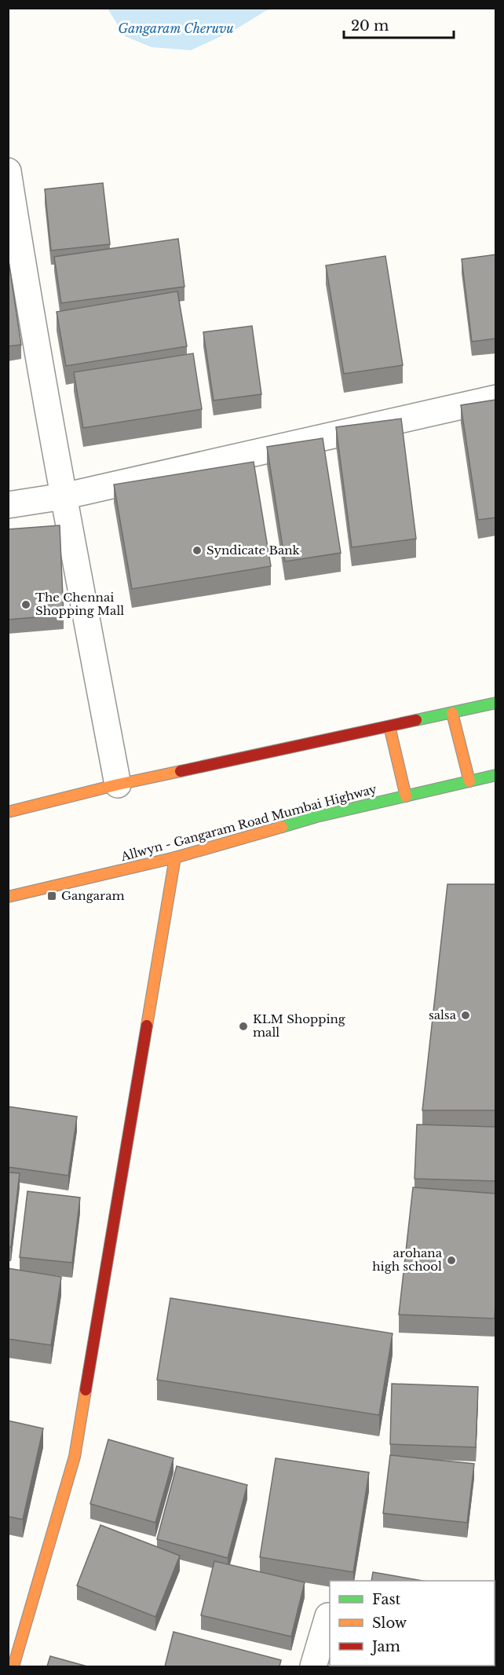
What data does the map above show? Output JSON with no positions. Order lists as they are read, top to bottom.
{
  "streets": {
    "main road": ["Allwyn - Gangaram Road Mumbai Highway"]
  },
  "water": ["Gangaram Cheruvu"],
  "places": {
    "other": [
      "Syndicate Bank",
      "The Chennai Shopping Mall",
      "salsa",
      "KLM Shopping mall",
      "arohana high school"
    ],
    "transit": ["Gangaram"]
  },
  "legend": ["Fast", "Slow", "Jam"],
  "scale_bar": "20 m"
}
